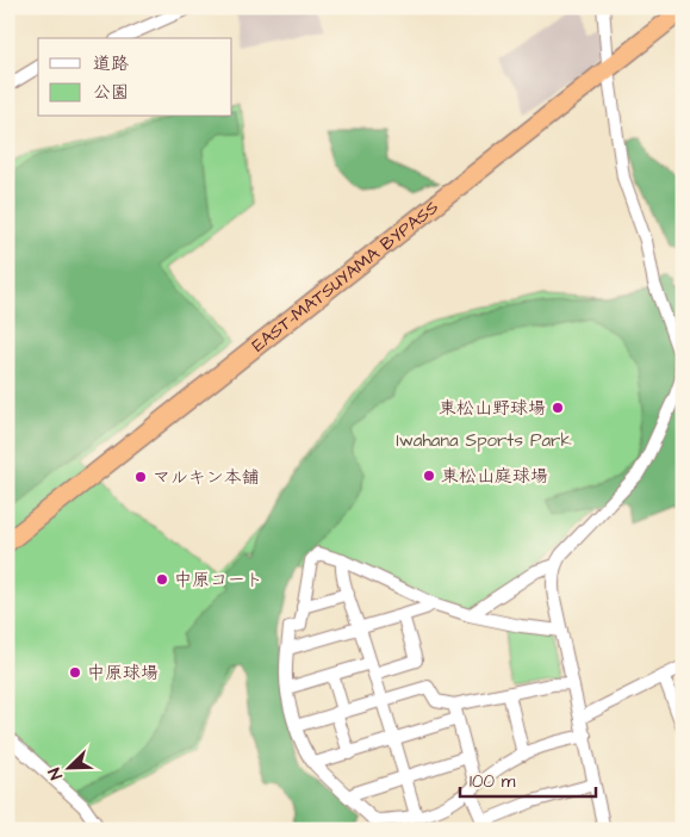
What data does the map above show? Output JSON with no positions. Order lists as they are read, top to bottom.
{
  "streets": {
    "highway": ["EAST-MATSUYAMA BYPASS"]
  },
  "parks": ["Iwahana Sports Park"],
  "places": [
    "東松山野球場",
    "東松山庭球場",
    "マルキン本舗",
    "中原コート",
    "中原球場"
  ],
  "legend": ["道路", "公園"],
  "scale_bar": "100 m",
  "north": "bottom left"
}
